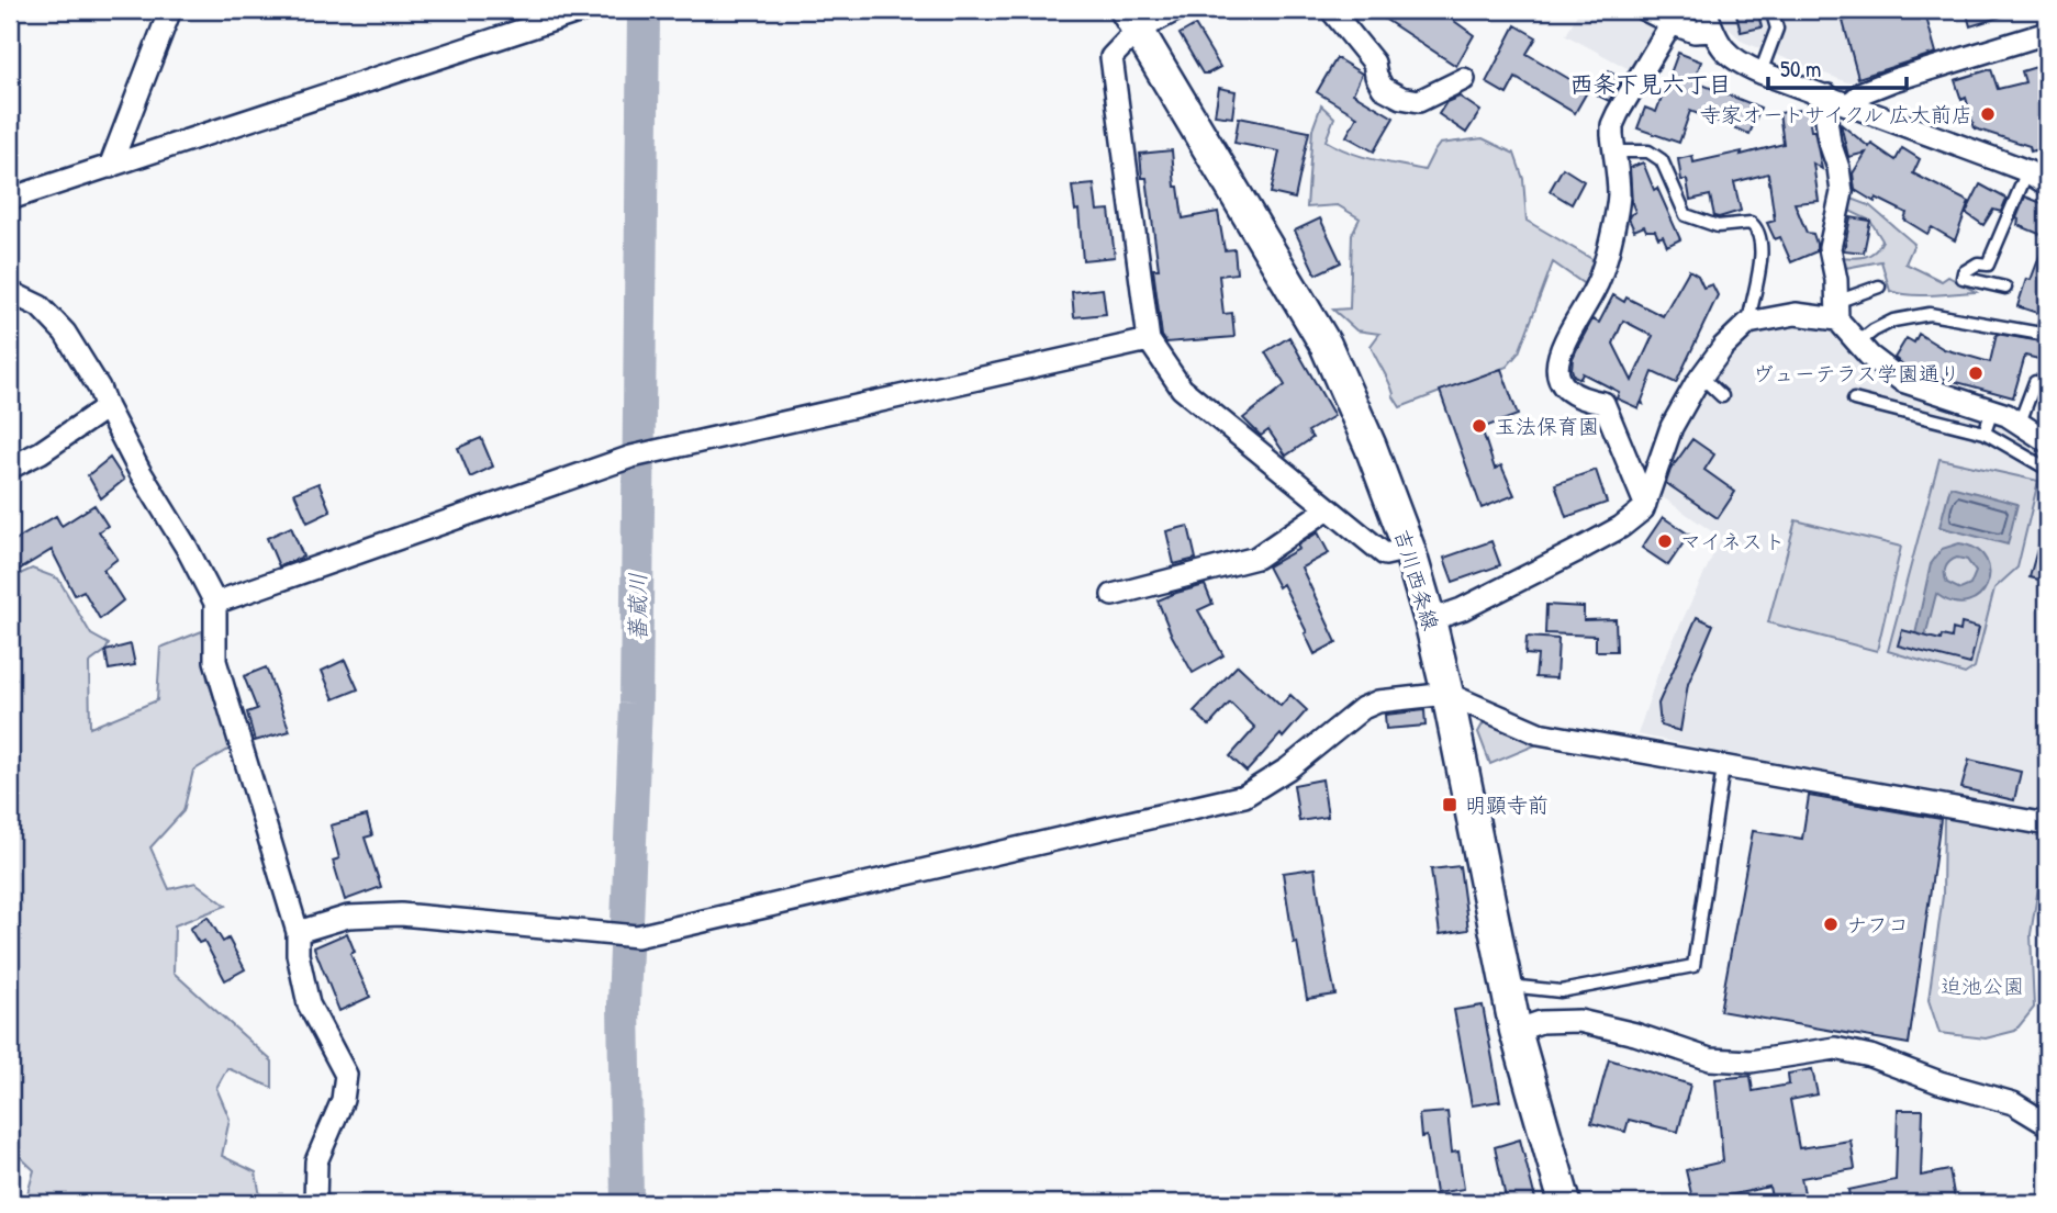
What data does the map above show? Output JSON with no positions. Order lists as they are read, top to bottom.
{
  "streets": {
    "main road": ["吉川西条線"]
  },
  "districts": ["西条下見六丁目"],
  "water": ["蕃蔵川"],
  "parks": ["迫池公園"],
  "places": {
    "other": [
      "寺家オートサイクル 広大前店",
      "ヴューテラス学園通り",
      "玉法保育園",
      "マイネスト",
      "ナフコ"
    ],
    "transit": ["明顕寺前"]
  },
  "scale_bar": "50 m"
}
